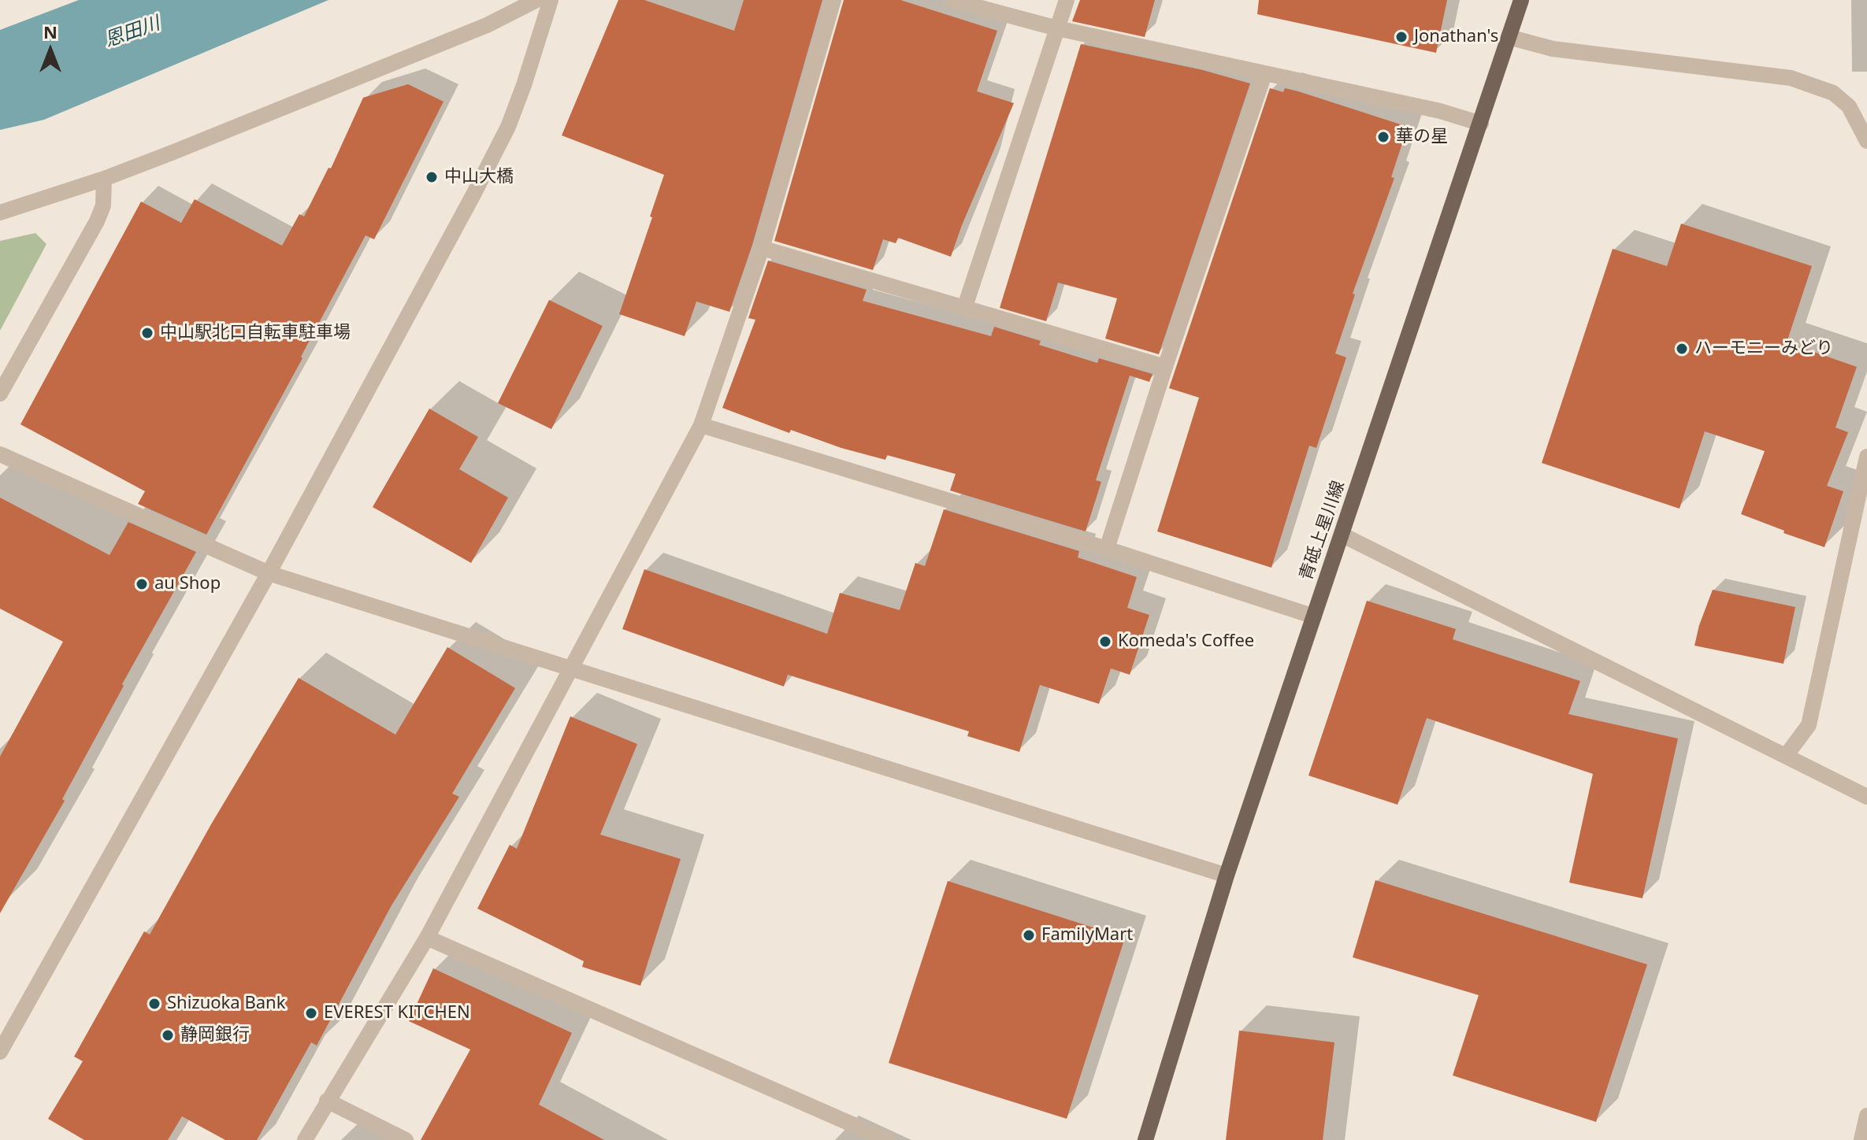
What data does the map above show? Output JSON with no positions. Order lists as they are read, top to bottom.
{
  "streets": {
    "main road": ["青砥上星川線"]
  },
  "water": ["恩田川"],
  "places": [
    "Jonathan's",
    "華の星",
    "中山大橋",
    "中山駅北口自転車駐車場",
    "ハーモニーみどり",
    "au Shop",
    "Komeda's Coffee",
    "FamilyMart",
    "Shizuoka Bank",
    "EVEREST KITCHEN",
    "静岡銀行"
  ],
  "north": "top"
}
